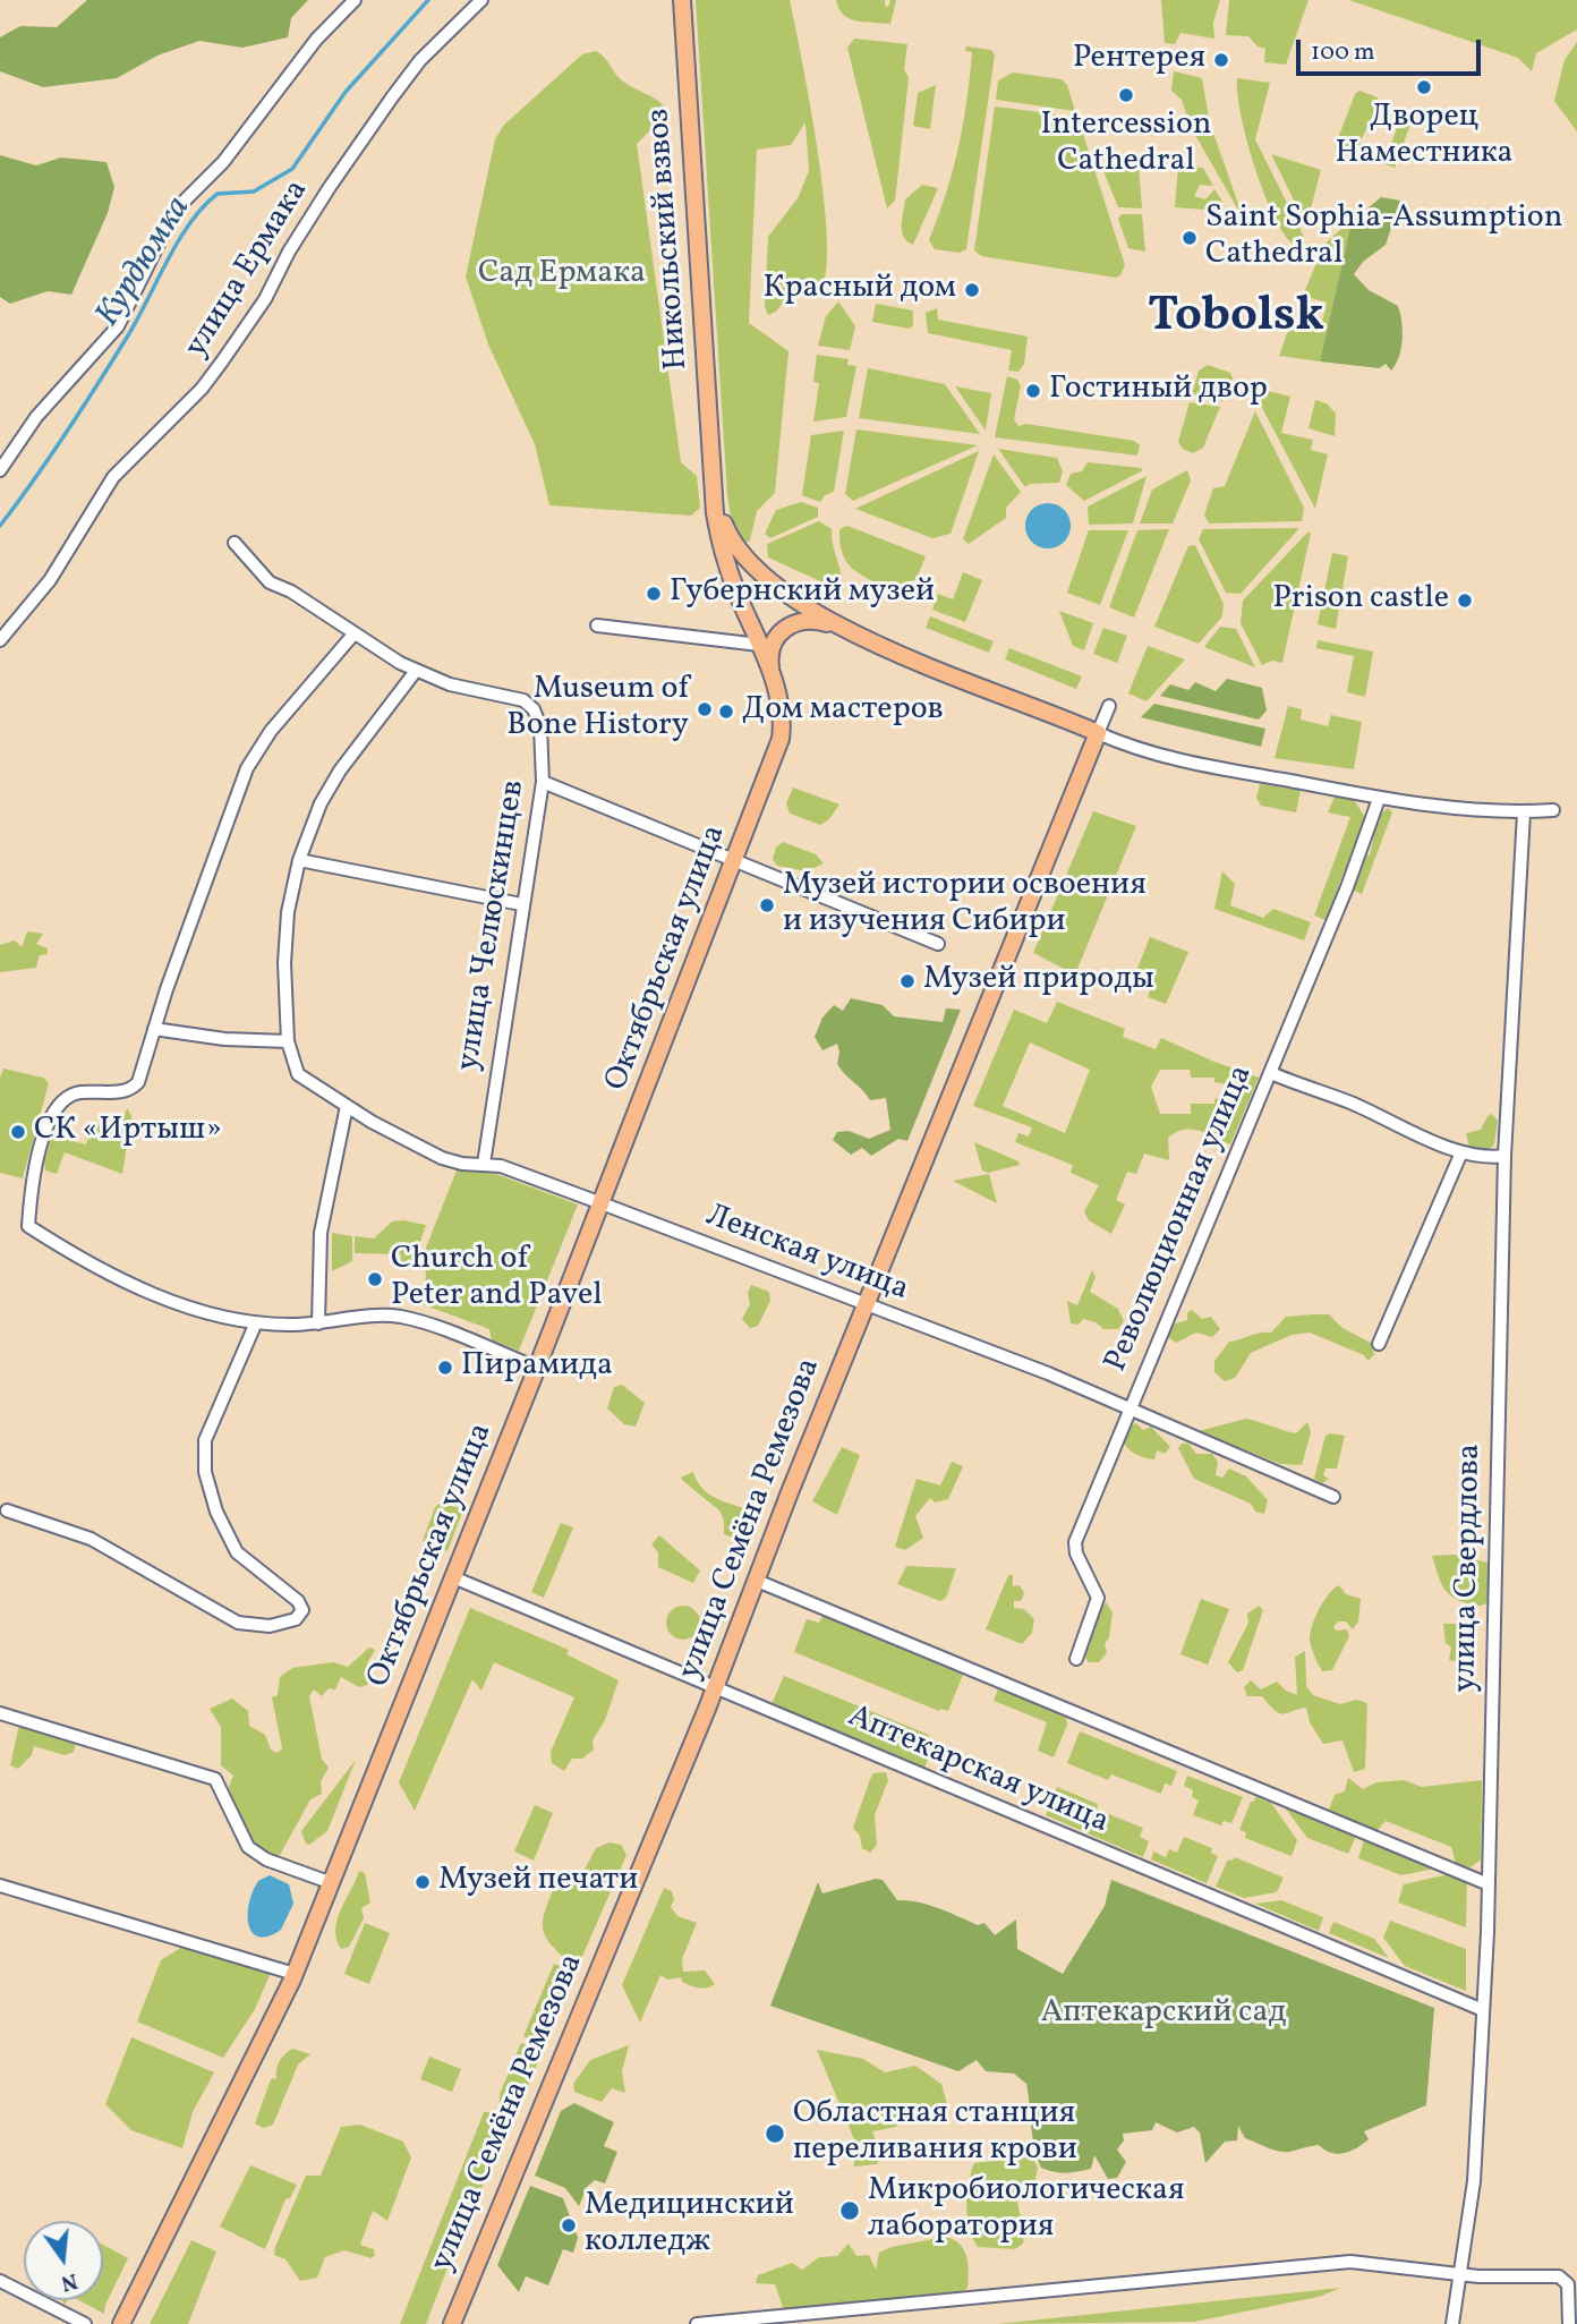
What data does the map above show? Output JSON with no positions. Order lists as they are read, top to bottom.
{
  "streets": {
    "main road": ["Никольский взвоз", "Октябрьская улица", "улица Семёна Ремезова"],
    "street": [
      "улица Ермака",
      "улица Челюскинцев",
      "Революционная улица",
      "Ленская улица",
      "улица Свердлова",
      "Аптекарская улица"
    ]
  },
  "crossings": [
    ["Никольский взвоз", "Октябрьская улица"],
    ["улица Челюскинцев", "Ленская улица"],
    ["Октябрьская улица", "Ленская улица"],
    ["Октябрьская улица", "Аптекарская улица"],
    ["Революционная улица", "Ленская улица"],
    ["Ленская улица", "улица Семёна Ремезова"],
    ["улица Семёна Ремезова", "Аптекарская улица"],
    ["улица Свердлова", "Аптекарская улица"]
  ],
  "districts": ["Tobolsk"],
  "water": ["Курдюмка"],
  "parks": ["Сад Ермака", "Аптекарский сад"],
  "places": [
    "Рентерея",
    "Дворец Наместника",
    "Intercession Cathedral",
    "Saint Sophia-Assumption Cathedral",
    "Красный дом",
    "Гостиный двор",
    "Губернский музей",
    "Prison castle",
    "Museum of Bone History",
    "Дом мастеров",
    "Музей истории освоения и изучения Сибири",
    "Музей природы",
    "СК «Иртыш»",
    "Church of Peter and Pavel",
    "Пирамида",
    "Музей печати",
    "Областная станция переливания крови",
    "Микробиологическая лаборатория",
    "Медицинский колледж"
  ],
  "scale_bar": "100 m",
  "north": "bottom"
}
